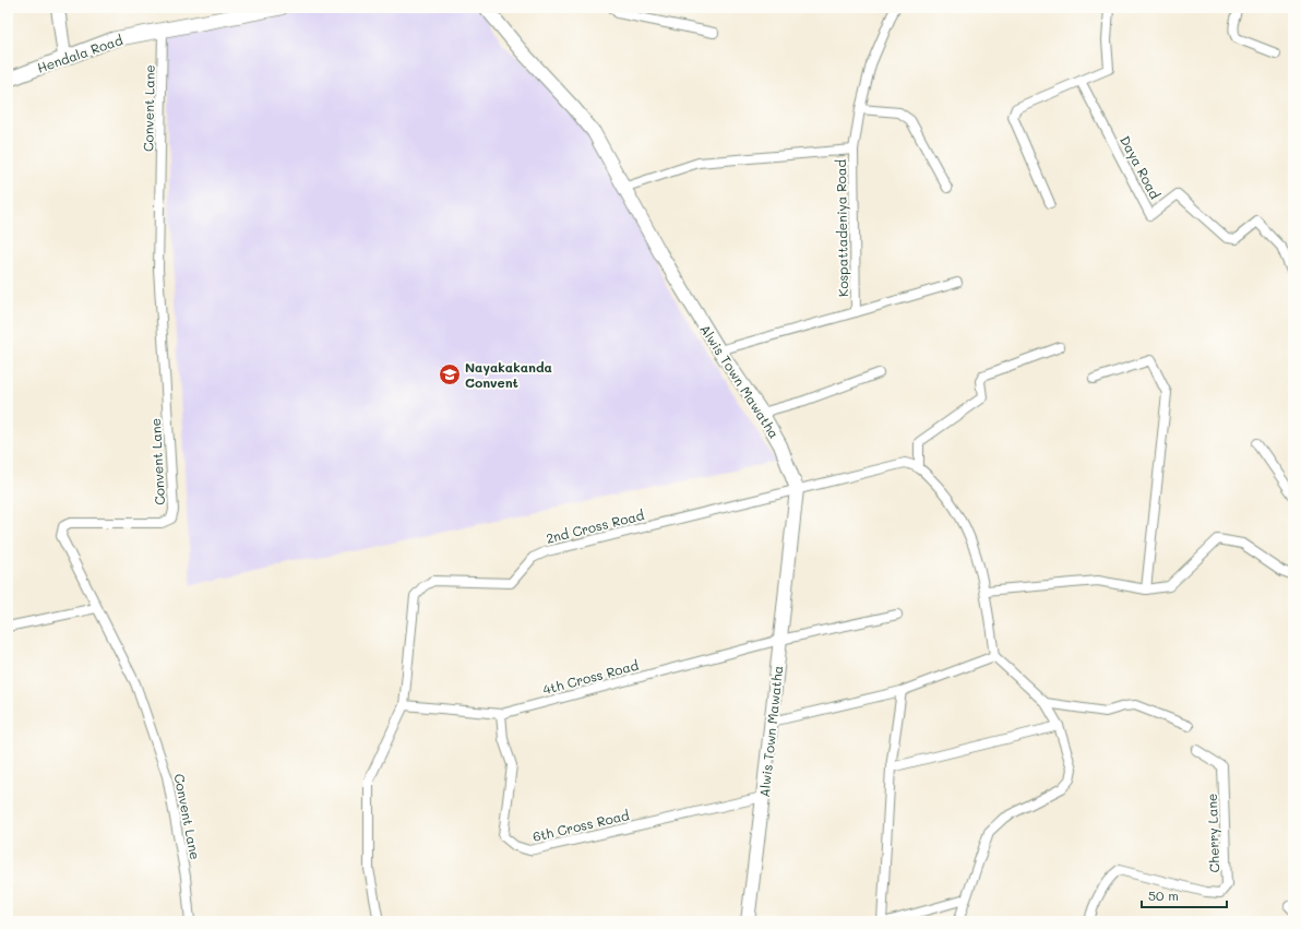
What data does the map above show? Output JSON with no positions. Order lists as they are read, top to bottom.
{
  "streets": {
    "main road": ["Hendala Road"],
    "street": [
      "Convent Lane",
      "Daya Road",
      "Kospattadeniya Road",
      "Alwis Town Mawatha",
      "2nd Cross Road",
      "4th Cross Road",
      "6th Cross Road",
      "Cherry Lane"
    ]
  },
  "crossings": [
    ["Hendala Road", "Convent Lane"],
    ["Kospattadeniya Road", "Alwis Town Mawatha"],
    ["Alwis Town Mawatha", "2nd Cross Road"],
    ["Alwis Town Mawatha", "4th Cross Road"],
    ["Alwis Town Mawatha", "6th Cross Road"],
    ["2nd Cross Road", "4th Cross Road"],
    ["4th Cross Road", "6th Cross Road"]
  ],
  "places": {
    "school or university": ["Nayakakanda Convent"]
  },
  "scale_bar": "50 m"
}
